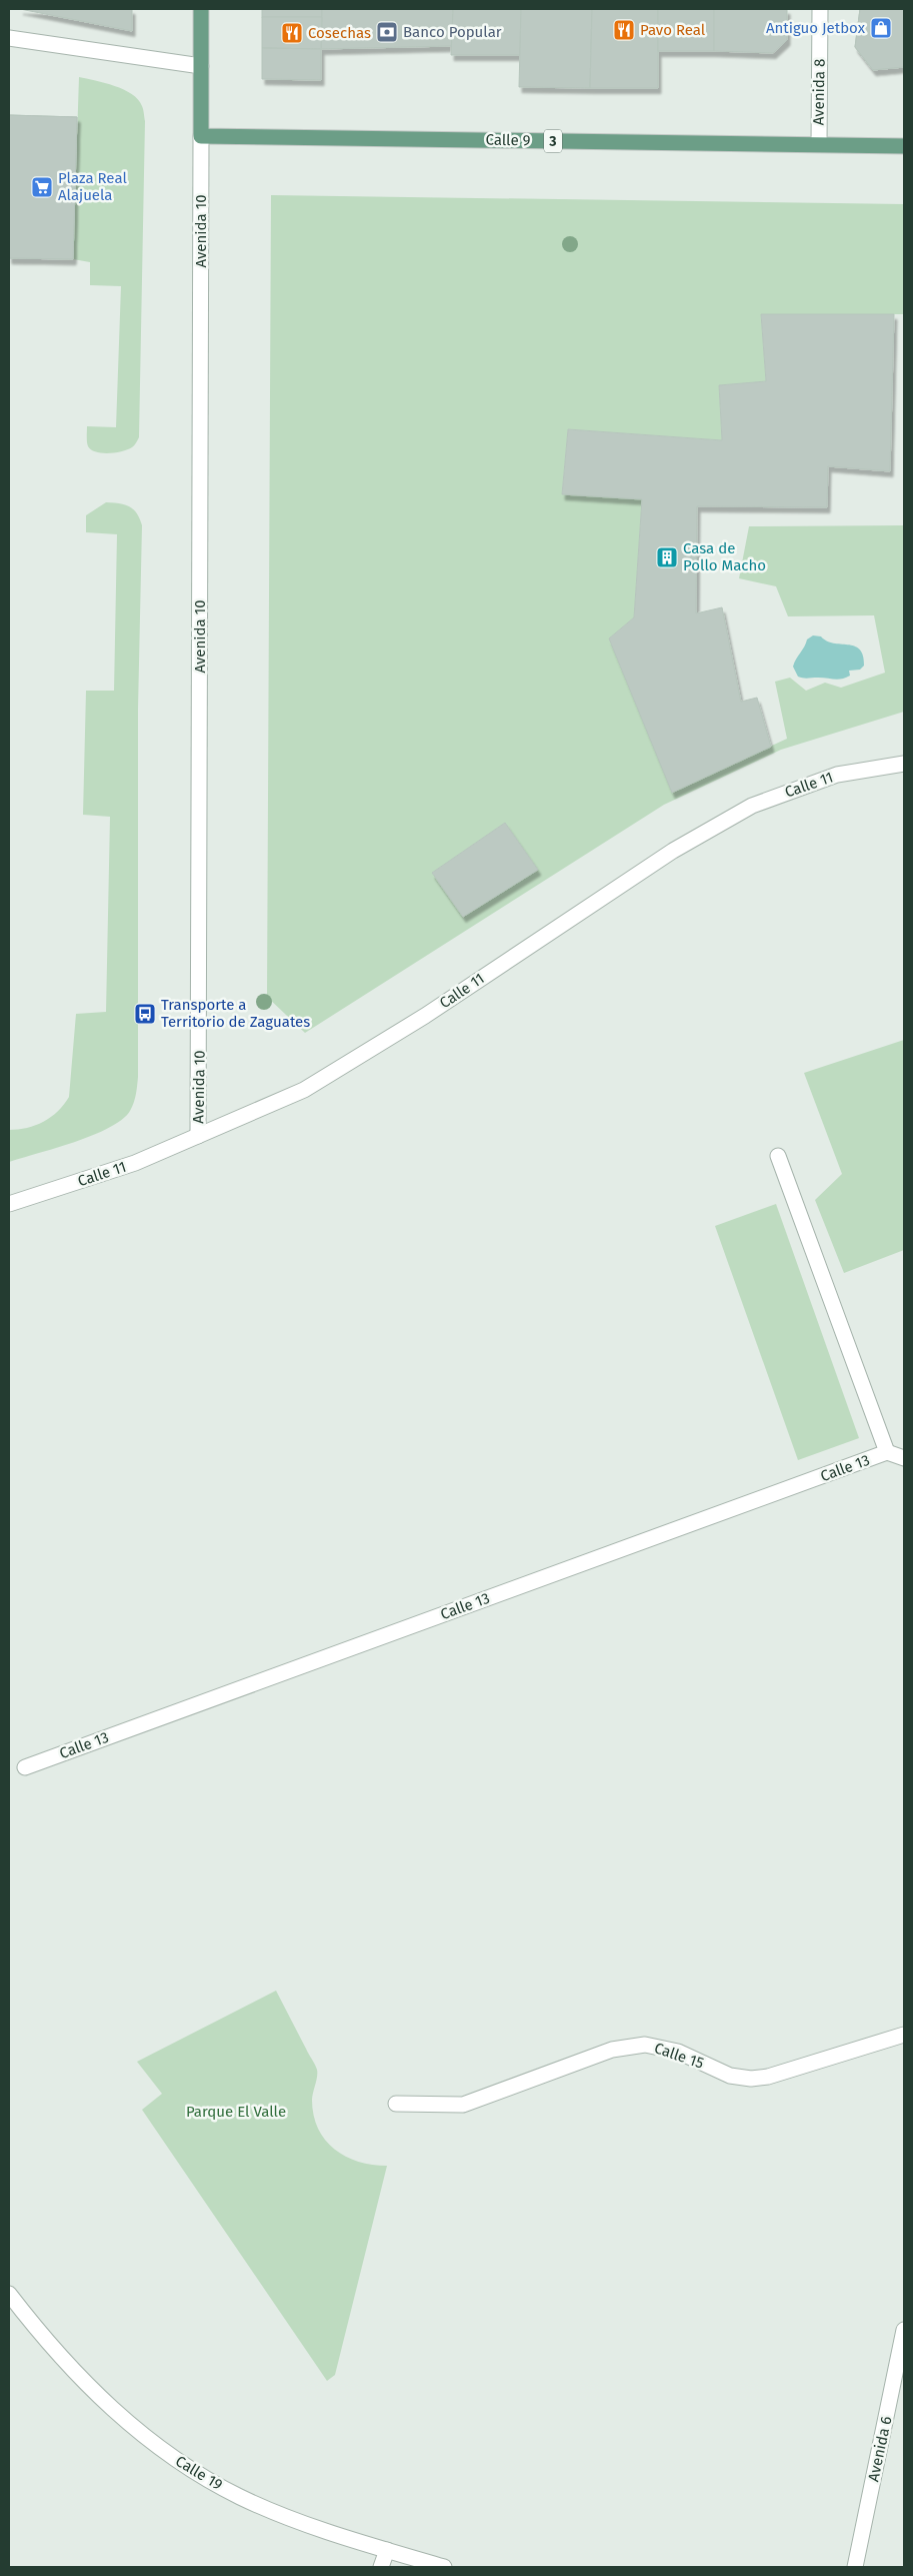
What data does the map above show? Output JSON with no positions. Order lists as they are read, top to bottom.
{
  "streets": {
    "main road": ["Calle 9", "3"],
    "street": [
      "Avenida 8",
      "Avenida 10",
      "Calle 11",
      "Calle 13",
      "Calle 15",
      "Avenida 6",
      "Calle 19"
    ]
  },
  "crossings": [
    ["Avenida 8", "Calle 9"],
    ["Calle 9", "Avenida 10"],
    ["Avenida 10", "Calle 11"]
  ],
  "parks": ["Parque El Valle"],
  "places": {
    "shop": ["Antiguo Jetbox"],
    "restaurant": ["Pavo Real", "Cosechas"],
    "bank": ["Banco Popular"],
    "supermarket": ["Plaza Real Alajuela"],
    "building": ["Casa de Pollo Macho"],
    "bus stop": ["Transporte a Territorio de Zaguates"]
  }
}
